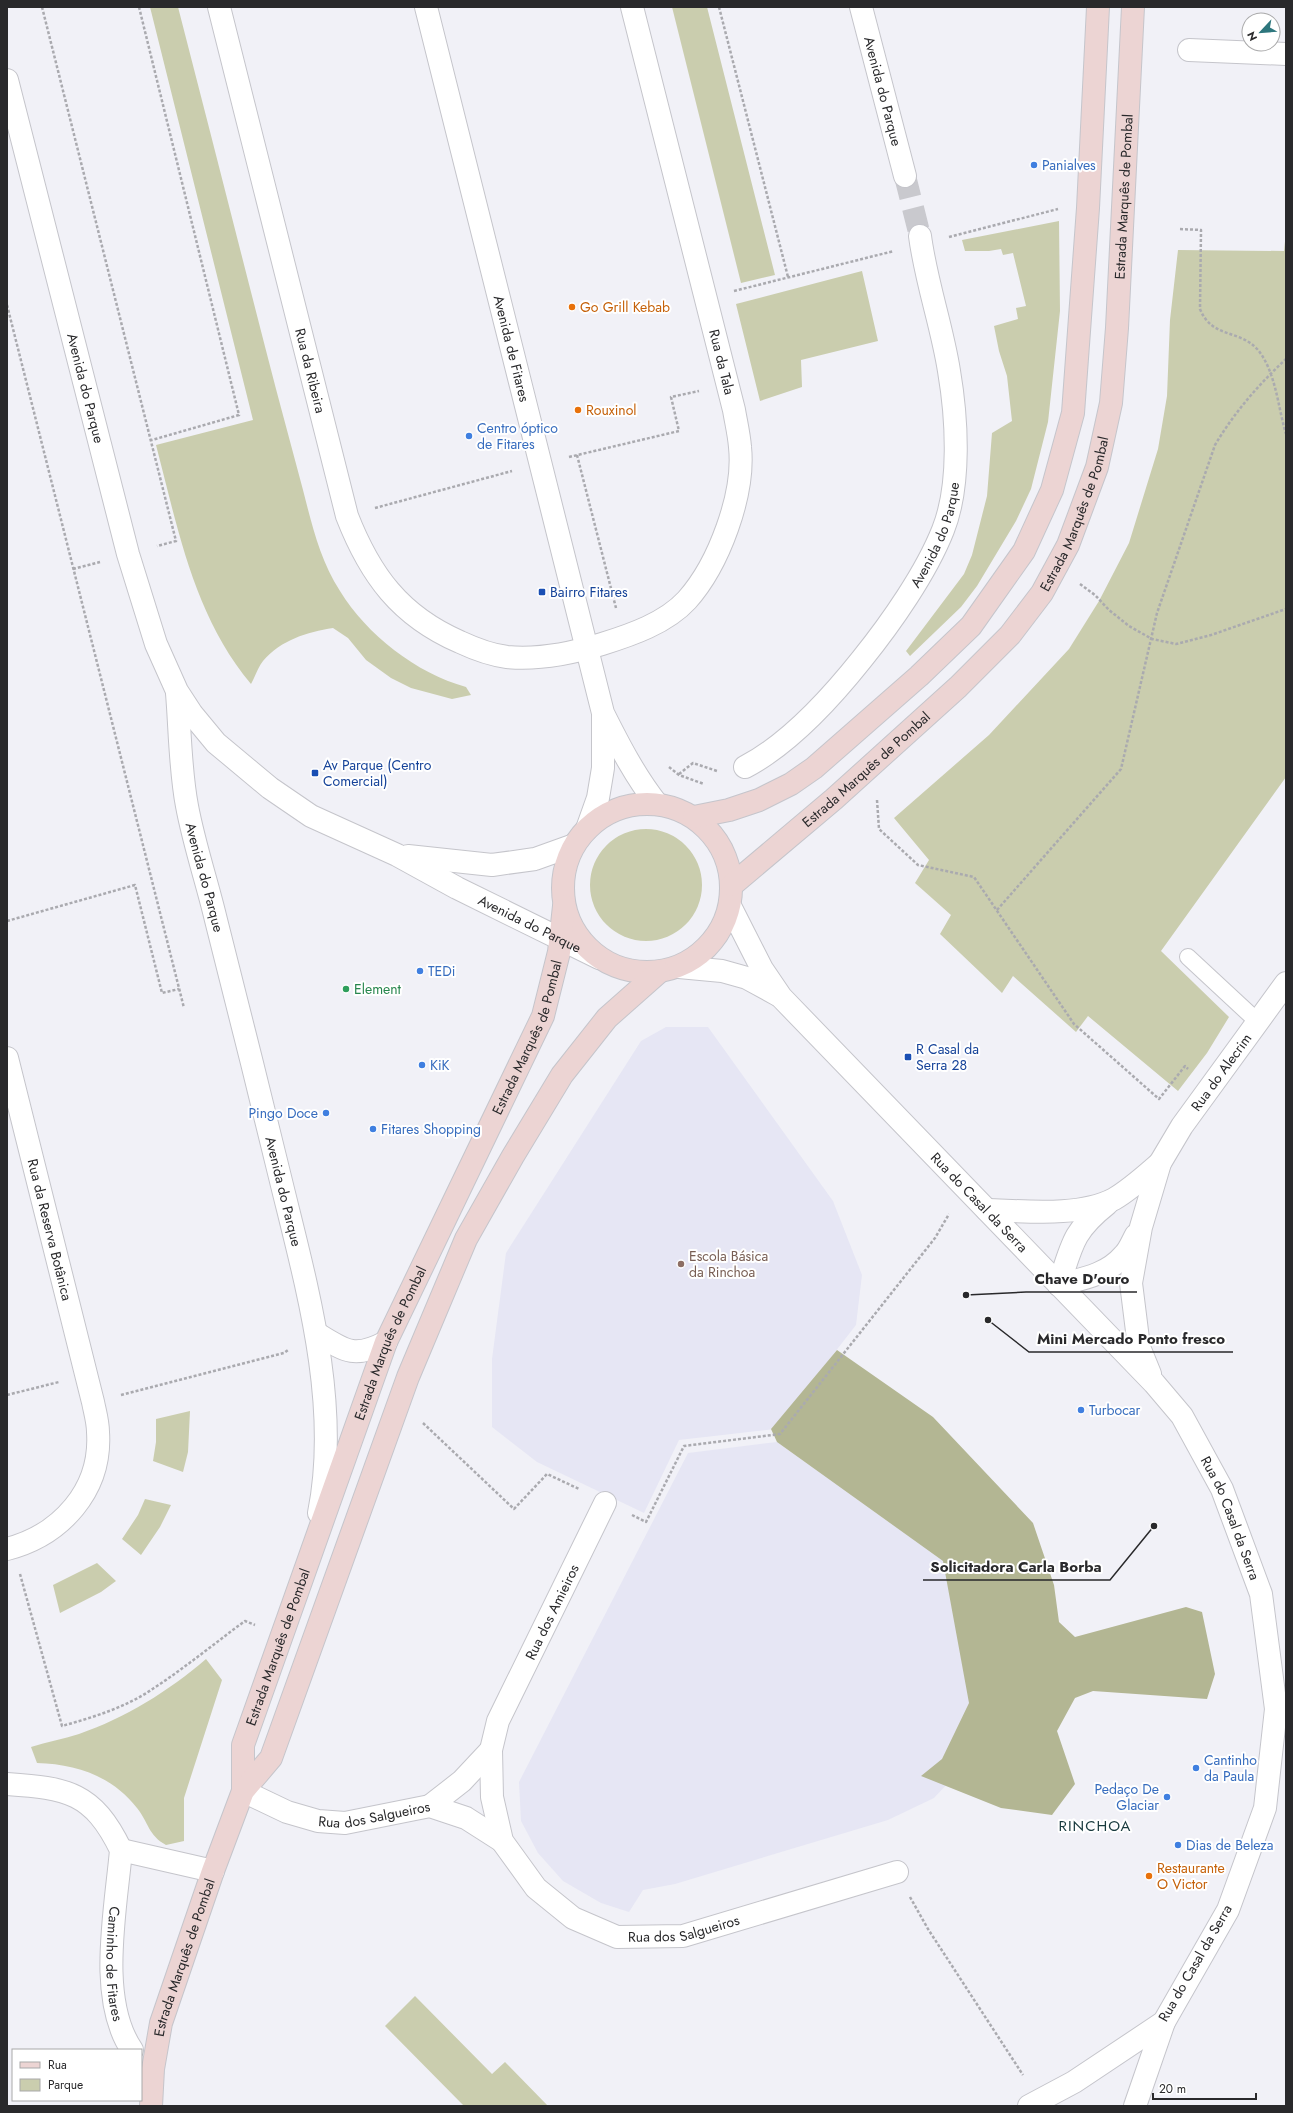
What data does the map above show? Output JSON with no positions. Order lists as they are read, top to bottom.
{
  "streets": {
    "street": [
      "Avenida do Parque",
      "Estrada Marquês de Pombal",
      "Avenida de Fitares",
      "Rua da Tala",
      "Rua da Ribeira",
      "Rua do Alecrim",
      "Rua do Casal da Serra",
      "Rua da Reserva Botânica",
      "Rua dos Amieiros",
      "Rua dos Salgueiros",
      "Caminho de Fitares"
    ]
  },
  "crossings": [
    ["Avenida do Parque", "Estrada Marquês de Pombal"],
    ["Avenida do Parque", "Avenida de Fitares"],
    ["Estrada Marquês de Pombal", "Rua do Casal da Serra"],
    ["Estrada Marquês de Pombal", "Rua dos Salgueiros"],
    ["Avenida de Fitares", "Rua da Tala"],
    ["Avenida de Fitares", "Rua da Ribeira"],
    ["Rua da Tala", "Rua da Ribeira"],
    ["Rua do Alecrim", "Rua do Casal da Serra"],
    ["Rua dos Amieiros", "Rua dos Salgueiros"]
  ],
  "districts": ["RINCHOA"],
  "places": {
    "other": [
      "Panialves",
      "Go Grill Kebab",
      "Rouxinol",
      "Centro óptico de Fitares",
      "TEDi",
      "Element",
      "KiK",
      "Pingo Doce",
      "Fitares Shopping",
      "Escola Básica da Rinchoa",
      "Chave D'ouro",
      "Mini Mercado Ponto fresco",
      "Turbocar",
      "Solicitadora Carla Borba",
      "Cantinho da Paula",
      "Pedaço De Glaciar",
      "Dias de Beleza",
      "Restaurante O Victor"
    ],
    "transit": ["Bairro Fitares", "Av Parque (Centro Comercial)", "R Casal da Serra 28"]
  },
  "legend": ["Rua", "Parque"],
  "scale_bar": "20 m",
  "north": "bottom left"
}
